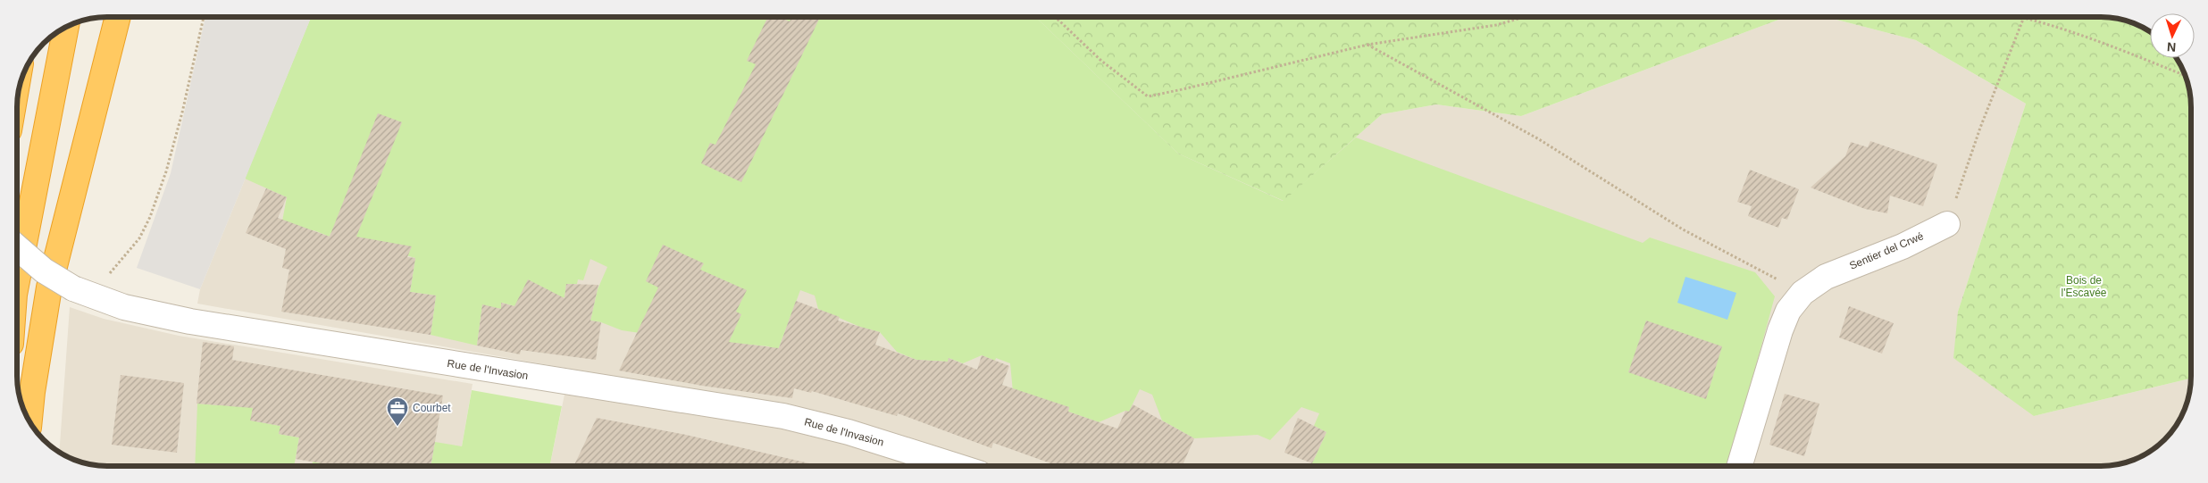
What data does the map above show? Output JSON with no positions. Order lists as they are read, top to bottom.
{
  "streets": {
    "street": ["Sentier del Crwé", "Rue de l'Invasion"]
  },
  "parks": ["Bois de l'Escavée"],
  "places": {
    "office": ["Courbet"]
  },
  "north": "bottom"
}
